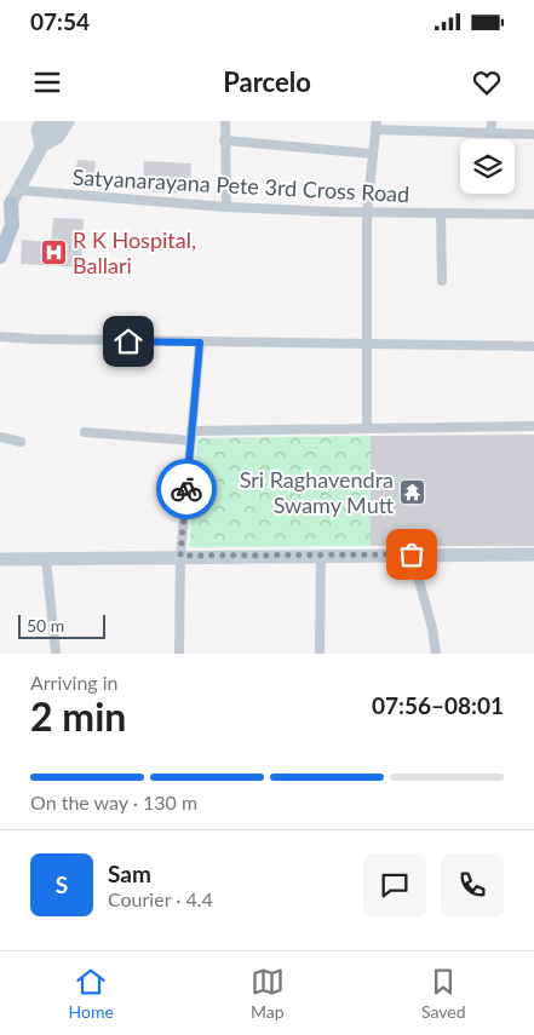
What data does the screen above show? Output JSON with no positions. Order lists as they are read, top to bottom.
{
  "streets": {
    "street": ["Satyanarayana Pete 3rd Cross Road"]
  },
  "places": {
    "hospital": ["R K Hospital, Ballari"],
    "temple": ["Sri Raghavendra Swamy Mutt"]
  },
  "scale_bar": "50 m",
  "page": {
    "status": "07:54",
    "header": "Parcelo",
    "scale": "50 m",
    "heading": ["2 min", "Arriving in", "07:56–08:01"],
    "panel": ["Sam", "Courier · 4.4"],
    "bar": "On the way · 130 m",
    "round": "S",
    "tabs": ["Home", "Map", "Saved"]
  }
}
